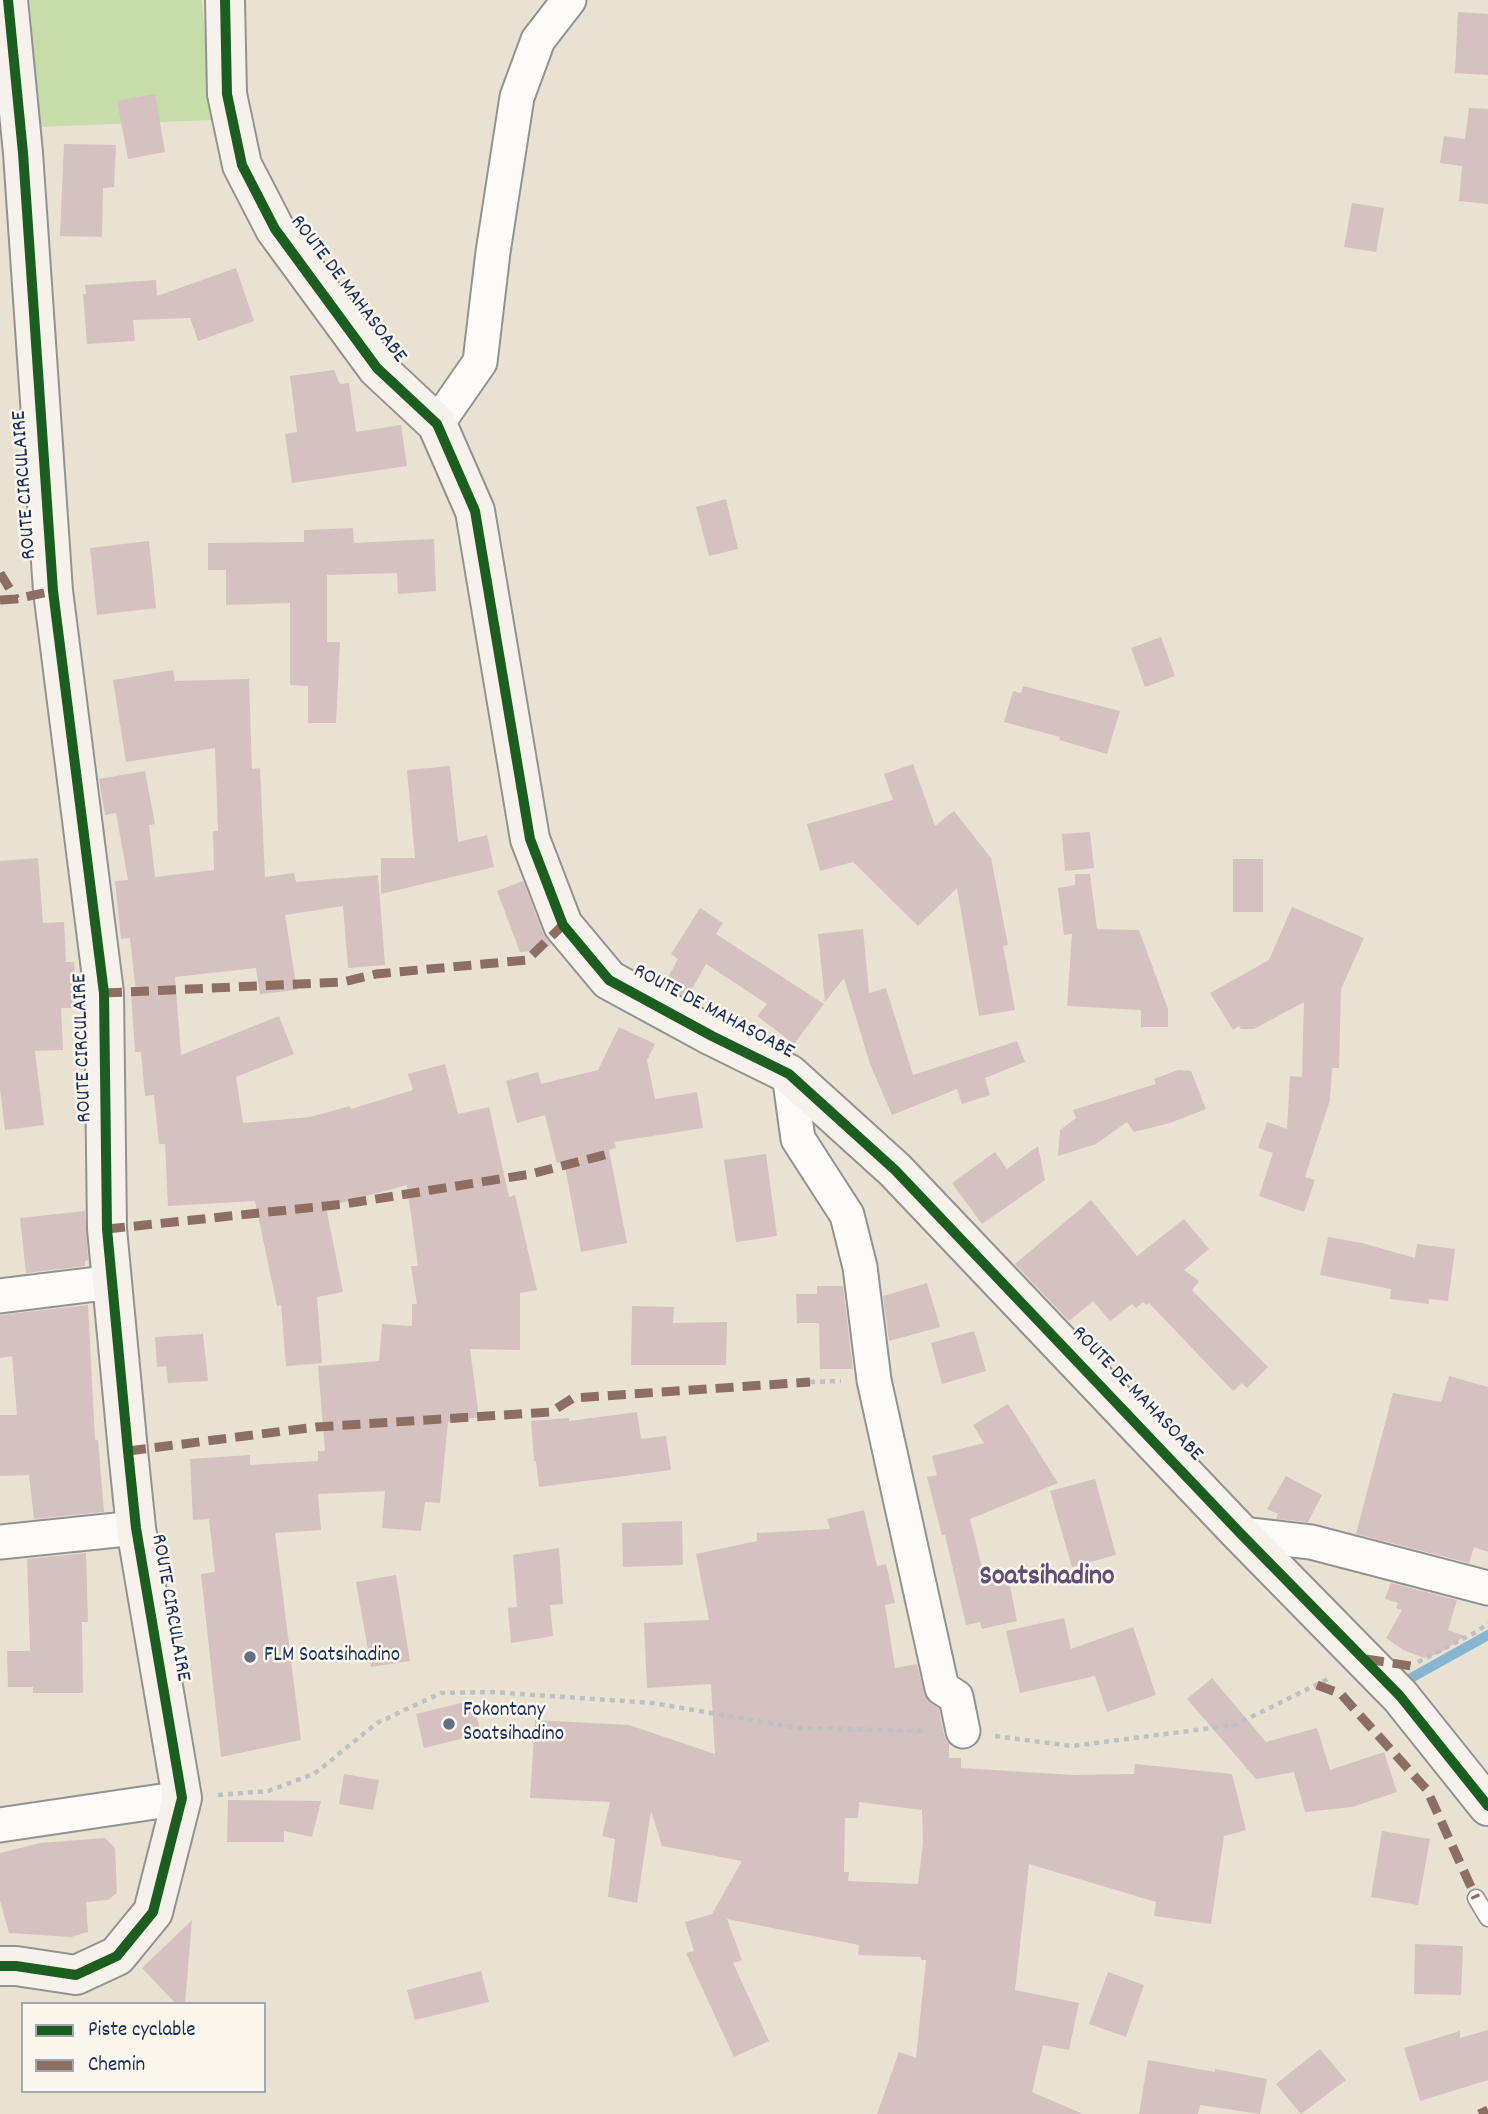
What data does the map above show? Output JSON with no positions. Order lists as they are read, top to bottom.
{
  "streets": {
    "street": ["ROUTE DE MAHASOABE", "ROUTE CIRCULAIRE"]
  },
  "districts": ["Soatsihadino"],
  "places": ["FLM Soatsihadino", "Fokontany Soatsihadino"],
  "legend": ["Piste cyclable", "Chemin"]
}
